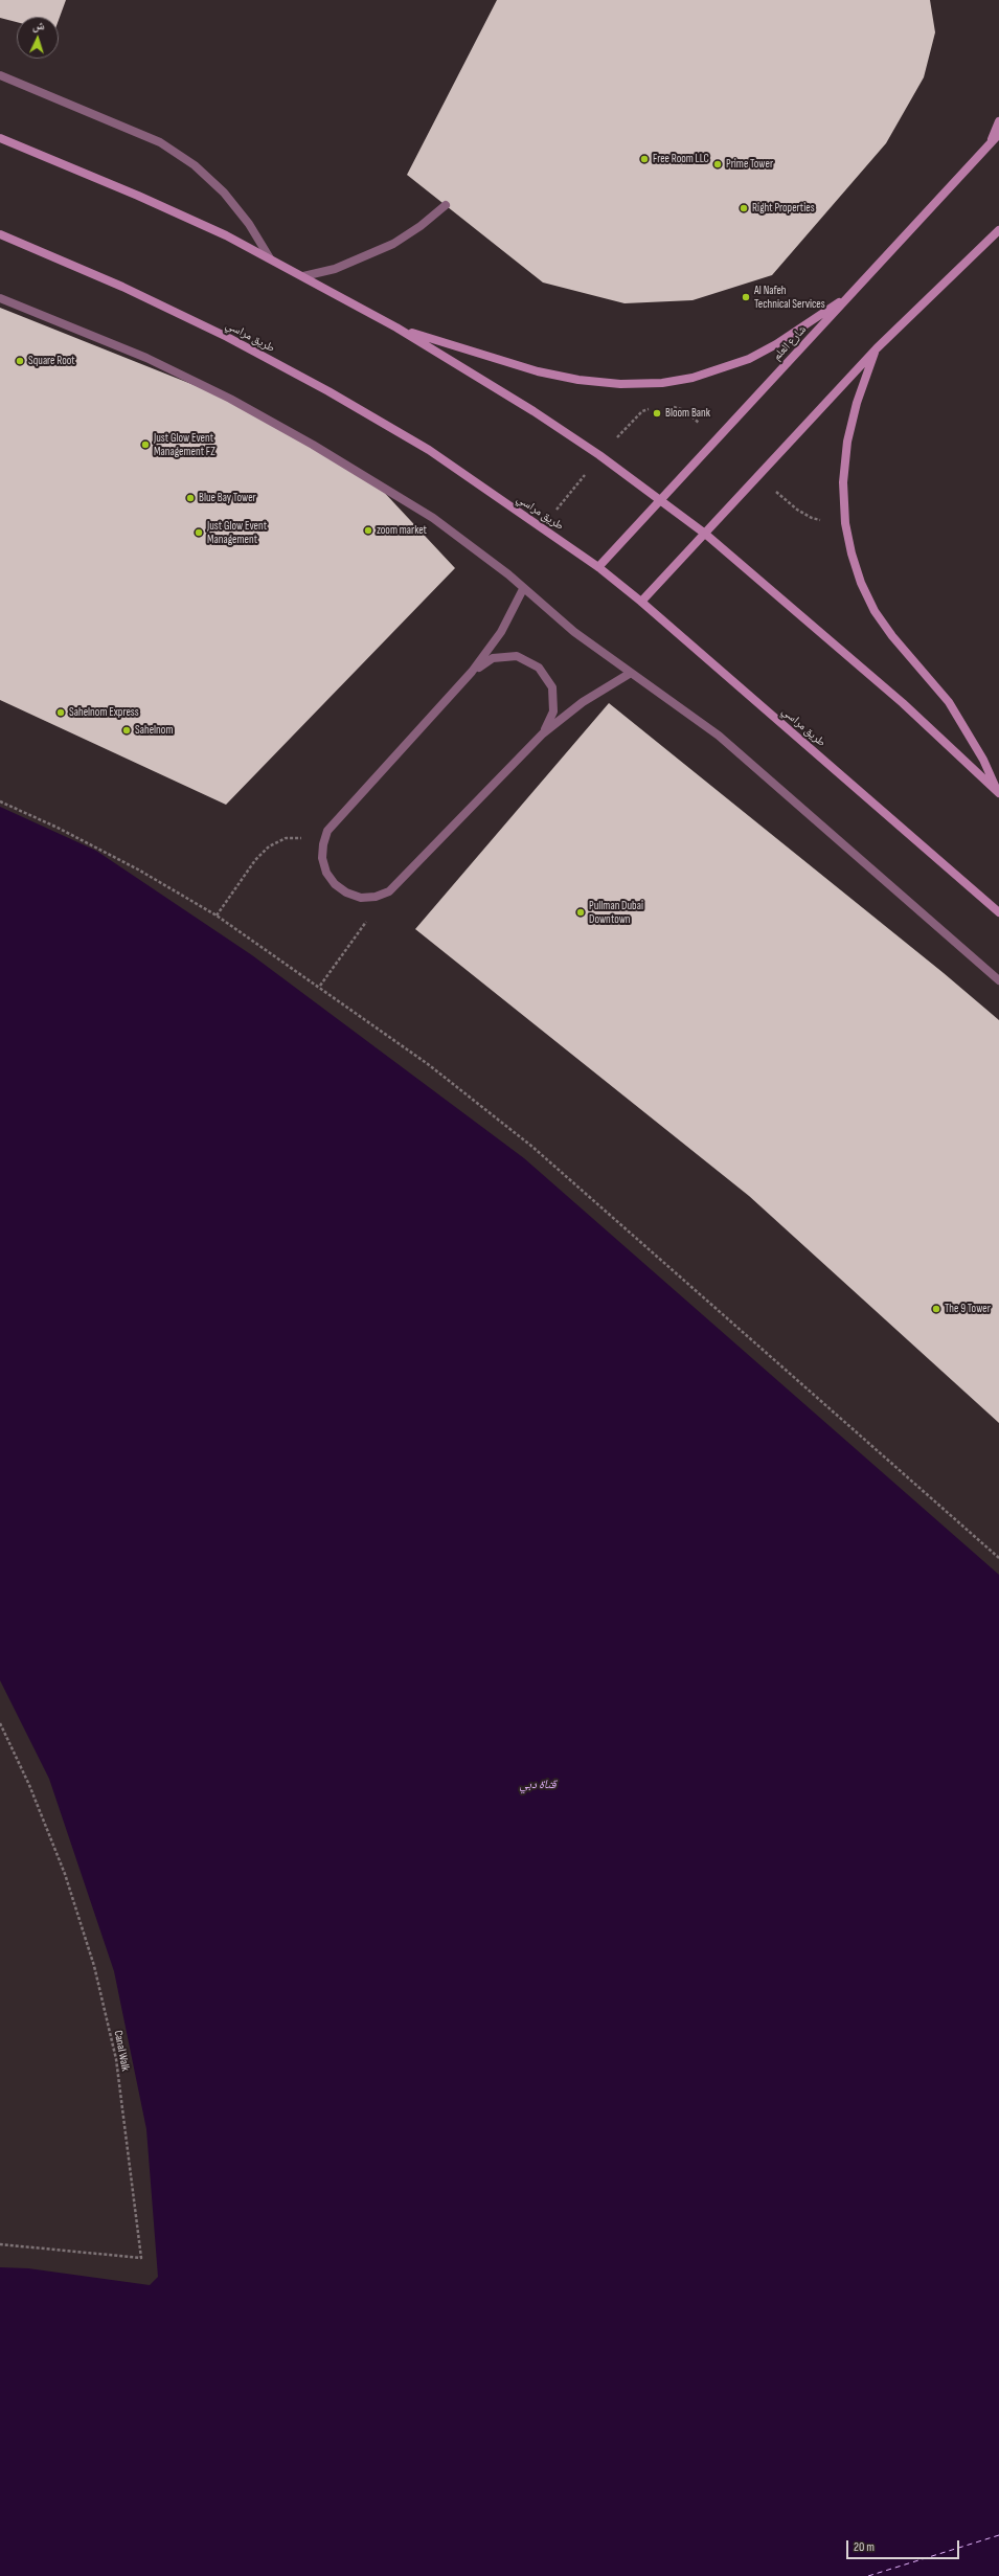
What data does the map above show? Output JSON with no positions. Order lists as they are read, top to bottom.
{
  "streets": {
    "main road": ["طريق مراسي", "شارع العلم"],
    "path": ["Canal Walk"]
  },
  "crossings": [
    ["طريق مراسي", "شارع العلم"]
  ],
  "water": ["قناة دبي"],
  "places": [
    "Free Room LLC",
    "Prime Tower",
    "Right Properties",
    "Al Nafeh Technical Services",
    "Square Root",
    "Bloom Bank",
    "Just Glow Event Management FZ",
    "Blue Bay Tower",
    "zoom market",
    "Just Glow Event Management",
    "Sahelnom Express",
    "Sahelnom",
    "Pullman Dubai Downtown",
    "The 9 Tower"
  ],
  "scale_bar": "20 m",
  "north": "top"
}
